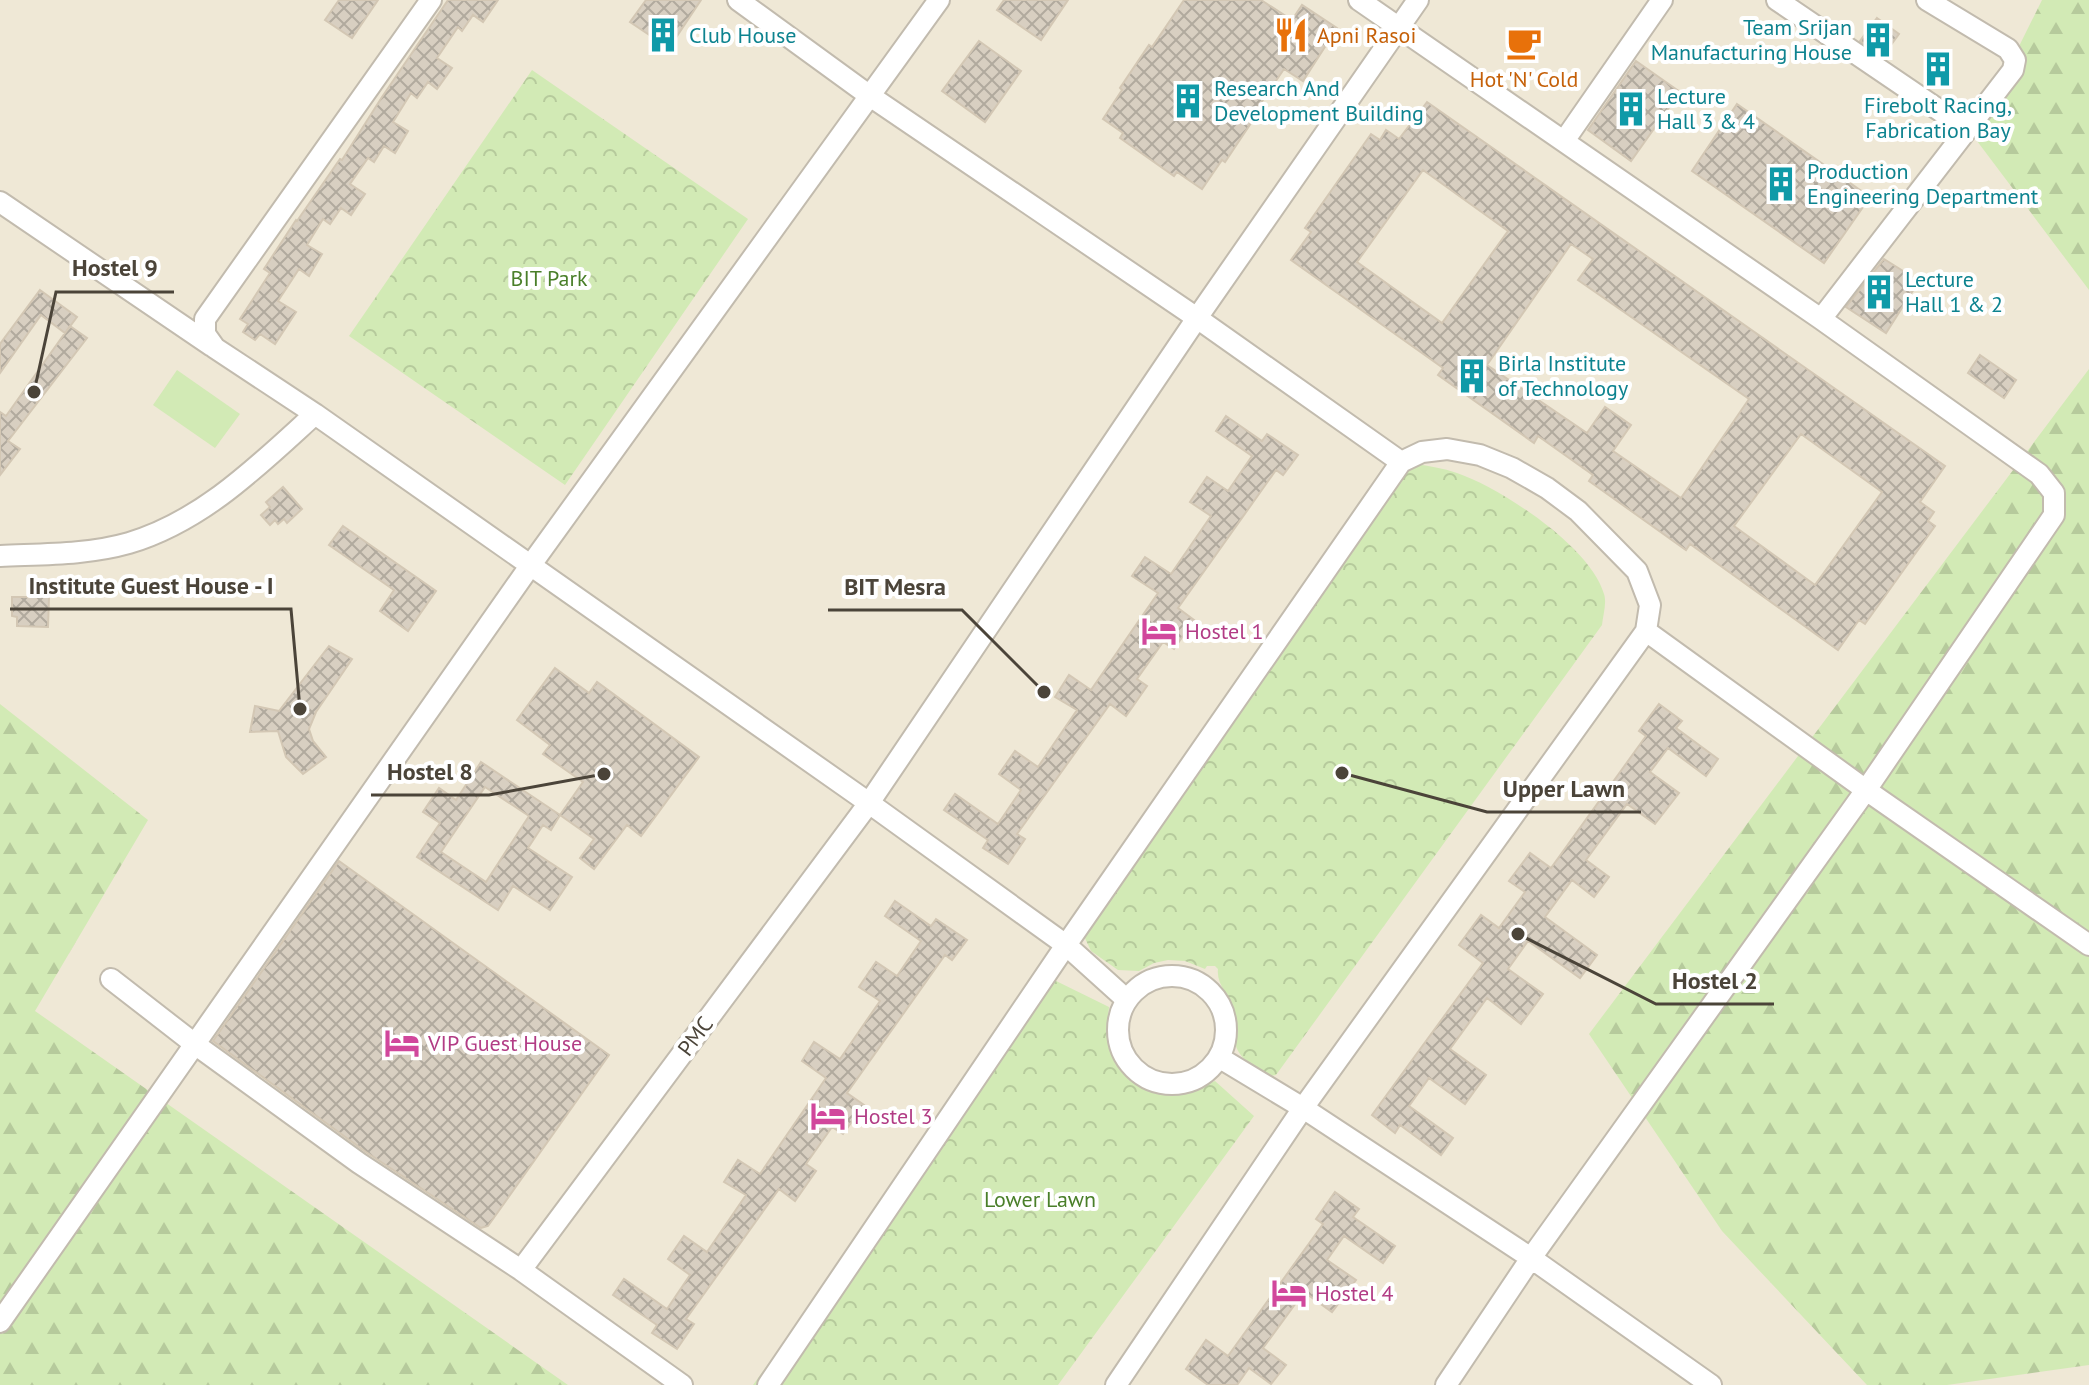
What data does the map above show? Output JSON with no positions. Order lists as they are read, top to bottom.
{
  "streets": {
    "street": ["PMC"]
  },
  "parks": ["BIT Park", "Lower Lawn"],
  "places": {
    "building": [
      "Club House",
      "Team Srijan Manufacturing House",
      "Firebolt Racing, Fabrication Bay",
      "Research And Development Building",
      "Lecture Hall 3 & 4",
      "Production Engineering Department",
      "Lecture Hall 1 & 2",
      "Birla Institute of Technology"
    ],
    "restaurant": ["Apni Rasoi"],
    "cafe": ["Hot 'N' Cold"],
    "other": [
      "Hostel 9",
      "BIT Mesra",
      "Institute Guest House - I",
      "Upper Lawn",
      "Hostel 8",
      "Hostel 2"
    ],
    "hotel": [
      "Hostel 1",
      "VIP Guest House",
      "Hostel 3",
      "Hostel 4"
    ]
  }
}
